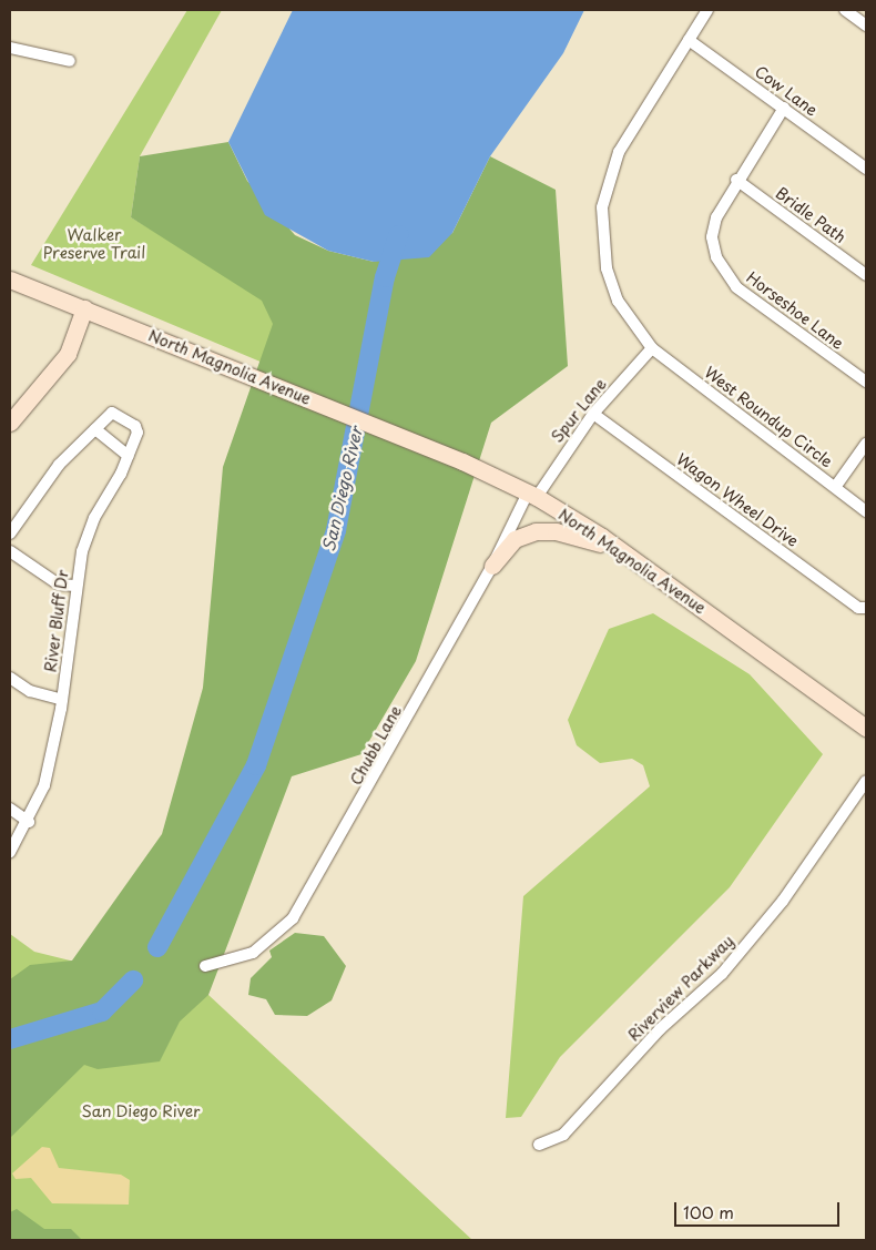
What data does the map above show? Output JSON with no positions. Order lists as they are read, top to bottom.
{
  "streets": {
    "main road": ["North Magnolia Avenue"],
    "street": [
      "Cow Lane",
      "Bridle Path",
      "Horseshoe Lane",
      "Spur Lane",
      "West Roundup Circle",
      "Wagon Wheel Drive",
      "River Bluff Dr",
      "Chubb Lane",
      "Riverview Parkway"
    ]
  },
  "crossings": [
    ["Cow Lane", "Horseshoe Lane"],
    ["Cow Lane", "West Roundup Circle"],
    ["Bridle Path", "Horseshoe Lane"],
    ["North Magnolia Avenue", "Spur Lane"],
    ["North Magnolia Avenue", "Chubb Lane"],
    ["Spur Lane", "West Roundup Circle"],
    ["Spur Lane", "Wagon Wheel Drive"],
    ["Spur Lane", "Chubb Lane"]
  ],
  "water": ["San Diego River"],
  "parks": ["Walker Preserve Trail", "San Diego River"],
  "scale_bar": "100 m"
}
